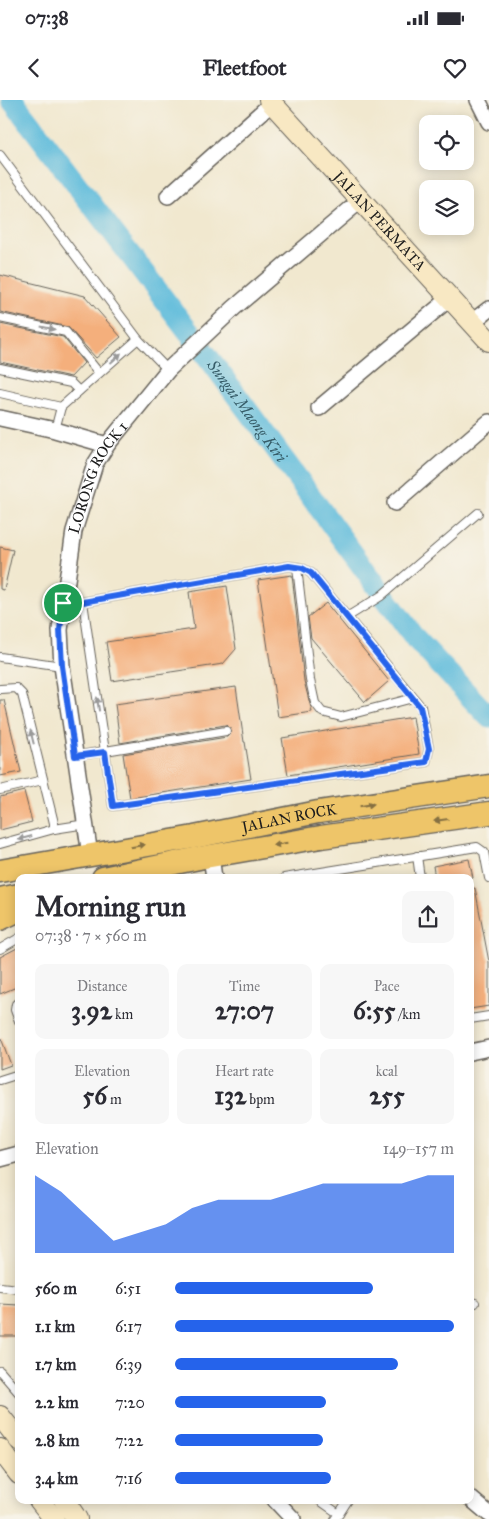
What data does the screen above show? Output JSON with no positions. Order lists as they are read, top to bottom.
{
  "streets": {
    "main road": ["JALAN ROCK"],
    "street": ["JALAN PERMATA", "LORONG ROCK 1"]
  },
  "crossings": [
    ["JALAN PERMATA", "LORONG ROCK 1"],
    ["LORONG ROCK 1", "JALAN ROCK"]
  ],
  "water": ["Sungai Maong Kiri"],
  "page": {
    "status": "07:38",
    "header": "Fleetfoot",
    "heading": ["Morning run", "07:38 · 7 × 560 m"],
    "stats": [
      ["Distance", "3.92 km"],
      ["Time", "27:07"],
      ["Pace", "6:55 /km"],
      ["Elevation", "56 m"],
      ["Heart rate", "132 bpm"],
      ["kcal", "255"]
    ],
    "chart": ["Elevation", "149–157 m"],
    "list": [
      {
        "name": "560 m",
        "note": "6:51"
      },
      {
        "name": "1.1 km",
        "note": "6:17"
      },
      {
        "name": "1.7 km",
        "note": "6:39"
      },
      {
        "name": "2.2 km",
        "note": "7:20"
      },
      {
        "name": "2.8 km",
        "note": "7:22"
      },
      {
        "name": "3.4 km",
        "note": "7:16"
      }
    ]
  }
}
